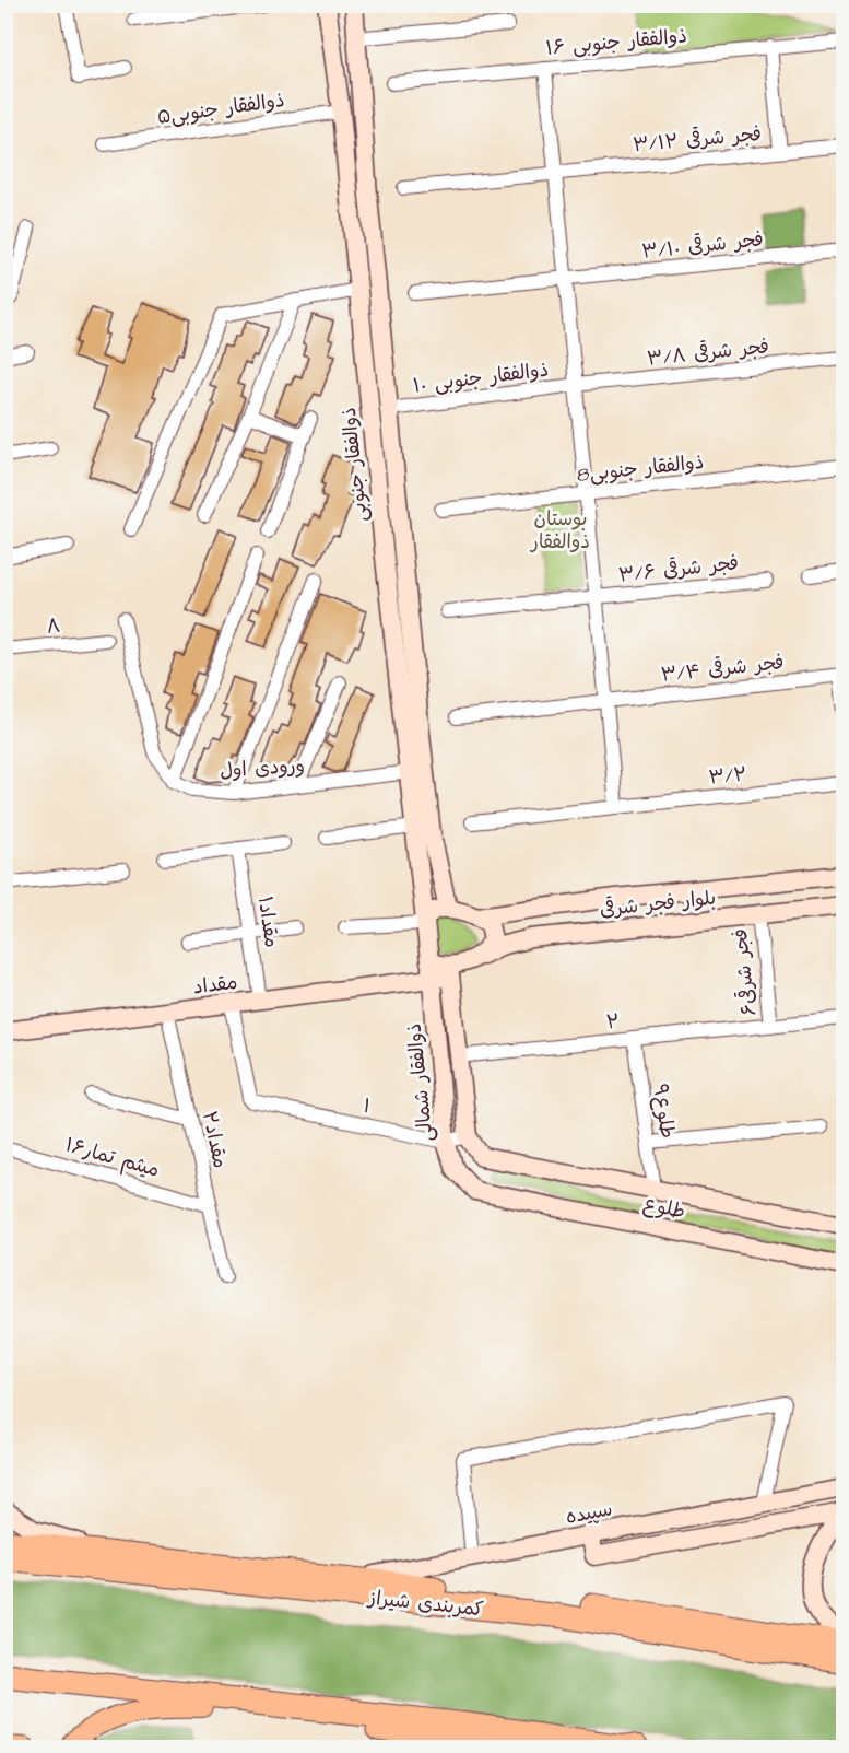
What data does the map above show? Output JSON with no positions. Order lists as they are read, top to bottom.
{
  "streets": {
    "highway": ["کمربندی شیراز"],
    "main road": [
      "ذوالفقار جنوبی",
      "بلوار فجر شرقی",
      "مقداد",
      "ذوالفقار شمالی",
      "طلوع",
      "سپیده"
    ],
    "street": [
      "۱۶ ذوالفقار جنوبی",
      "ذوالفقار جنوبی۵",
      "۳/۱۲ فجر شرقی",
      "۳/۱۰ فجر شرقی",
      "۳/۸ فجر شرقی",
      "۱۰ ذوالفقار جنوبی",
      "8ذوالفقار جنوبی",
      "۳/۶ فجر شرقی",
      "۸",
      "۳/۴ فجر شرقی",
      "ورودی اول",
      "۳/۲",
      "مقداد۱",
      "فجر شرقی۶",
      "۲",
      "۱",
      "طلوع۹",
      "مقداد۲",
      "میثم تمار۱۶"
    ]
  },
  "crossings": [
    ["ذوالفقار جنوبی۵", "ذوالفقار جنوبی"],
    ["۳/۸ فجر شرقی", "۱۰ ذوالفقار جنوبی"],
    ["۱۰ ذوالفقار جنوبی", "ذوالفقار جنوبی"],
    ["ذوالفقار جنوبی", "ورودی اول"],
    ["ذوالفقار جنوبی", "بلوار فجر شرقی"],
    ["ذوالفقار جنوبی", "مقداد"],
    ["ذوالفقار جنوبی", "ذوالفقار شمالی"],
    ["بلوار فجر شرقی", "فجر شرقی۶"],
    ["بلوار فجر شرقی", "مقداد"],
    ["بلوار فجر شرقی", "ذوالفقار شمالی"],
    ["مقداد۱", "مقداد"],
    ["فجر شرقی۶", "۲"],
    ["مقداد", "ذوالفقار شمالی"],
    ["مقداد", "۱"],
    ["مقداد", "مقداد۲"],
    ["۲", "طلوع۹"],
    ["ذوالفقار شمالی", "۱"],
    ["ذوالفقار شمالی", "طلوع"],
    ["طلوع۹", "طلوع"],
    ["مقداد۲", "میثم تمار۱۶"]
  ],
  "parks": ["بوستان ذوالفقار"]
}
